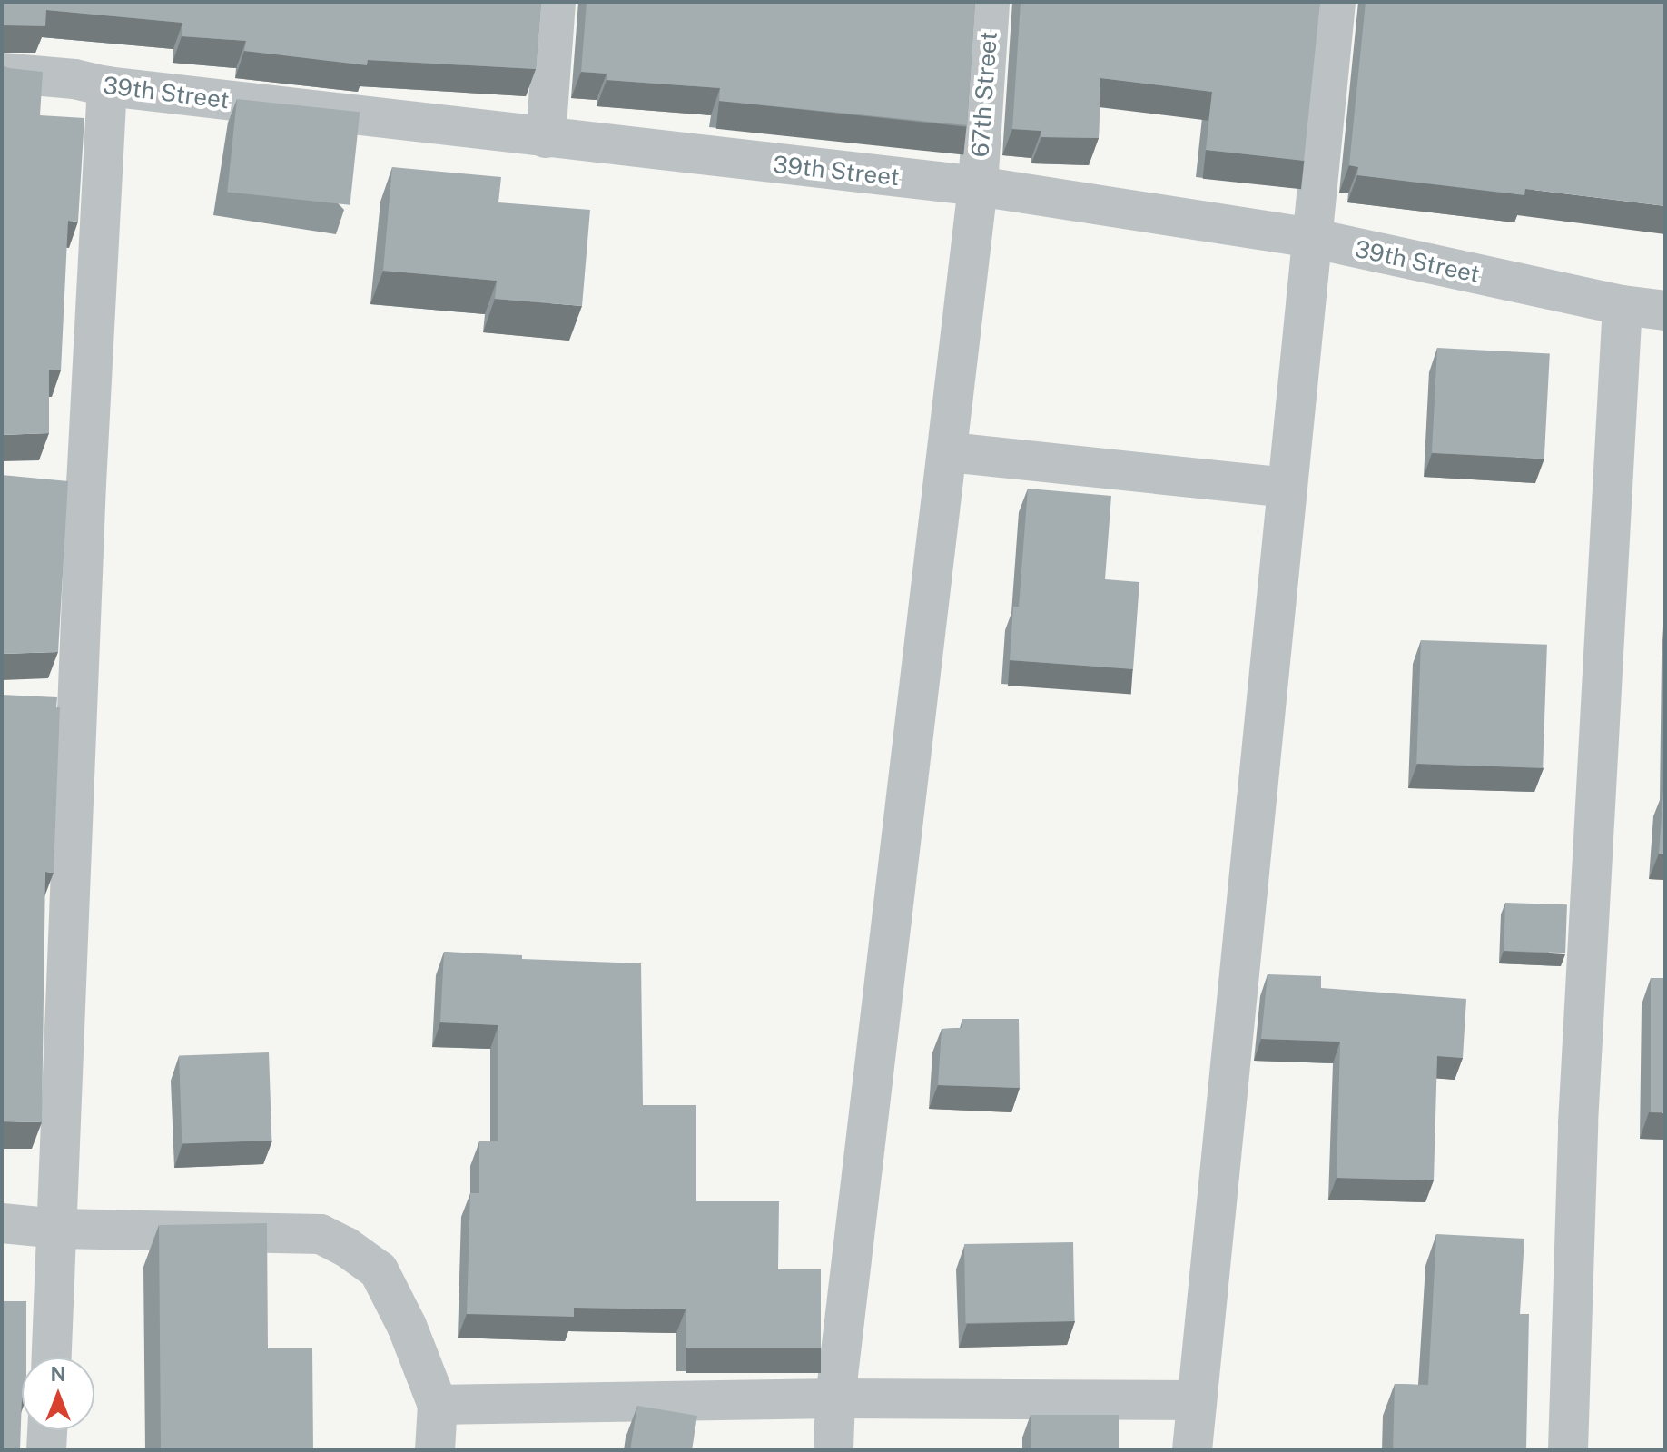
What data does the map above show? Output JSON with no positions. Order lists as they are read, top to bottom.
{
  "streets": {
    "street": ["39th Street", "67th Street"]
  },
  "crossings": [
    ["39th Street", "67th Street"]
  ],
  "north": "top"
}
